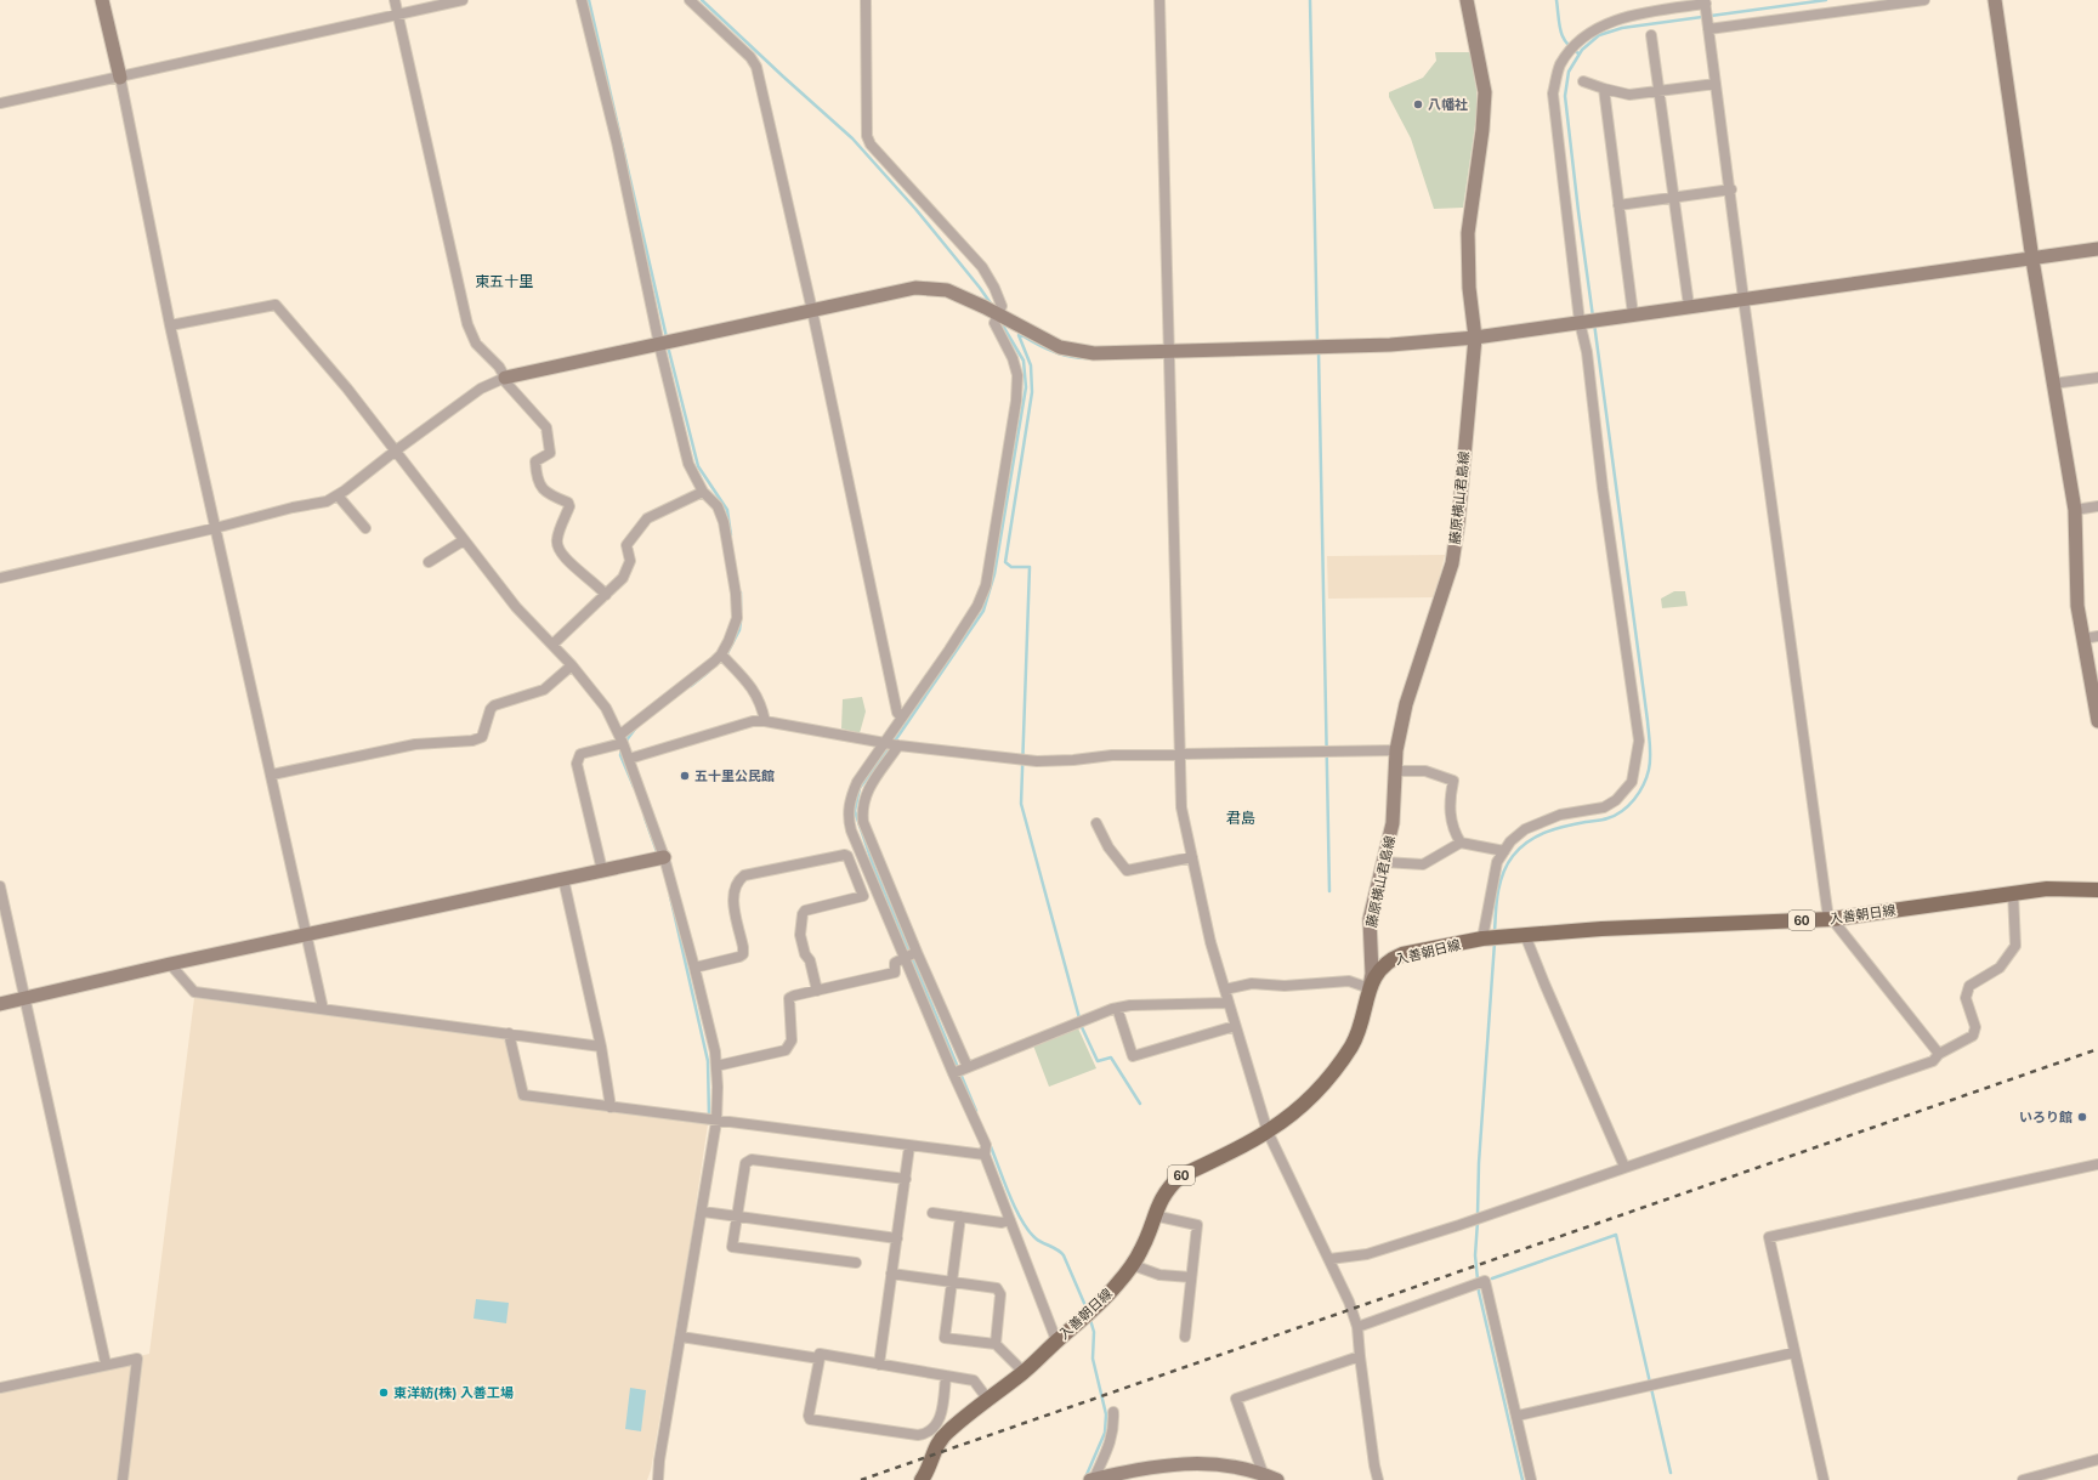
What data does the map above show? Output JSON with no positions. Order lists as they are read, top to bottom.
{
  "streets": {
    "main road": ["入善朝日線", "60"],
    "street": ["藤原横山君島線"]
  },
  "crossings": [
    ["藤原横山君島線", "入善朝日線"]
  ],
  "districts": ["東五十里", "君島"],
  "places": [
    "八幡社",
    "五十里公民館",
    "いろり館",
    "東洋紡(株) 入善工場"
  ]
}
